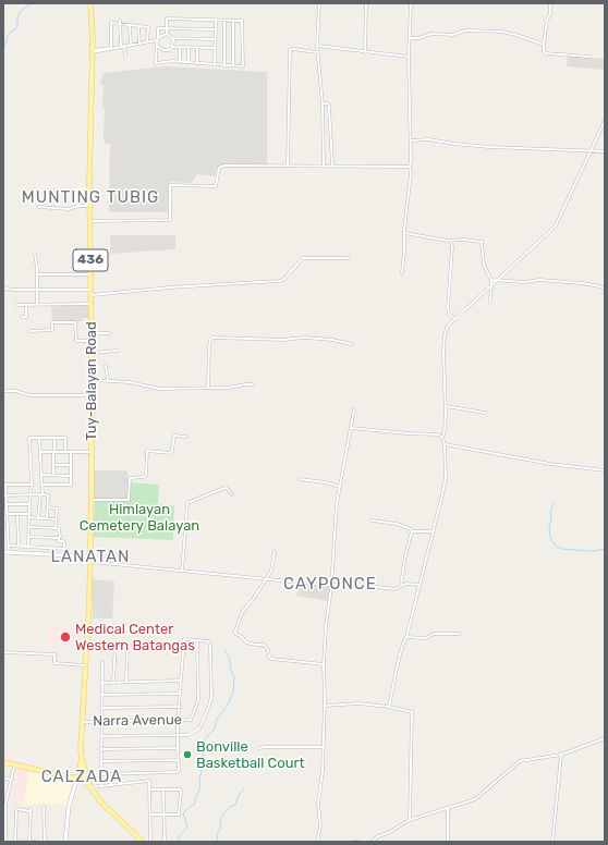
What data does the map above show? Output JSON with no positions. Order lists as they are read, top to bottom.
{
  "streets": {
    "main road": ["436", "Tuy-Balayan Road"],
    "street": ["Narra Avenue"]
  },
  "crossings": [
    ["436", "Tuy-Balayan Road"],
    ["Tuy-Balayan Road", "Narra Avenue"]
  ],
  "districts": [
    "MUNTING TUBIG",
    "LANATAN",
    "CAYPONCE",
    "CALZADA"
  ],
  "parks": ["Himlayan Cemetery Balayan"],
  "places": ["Medical Center Western Batangas", "Bonville Basketball Court"]
}
